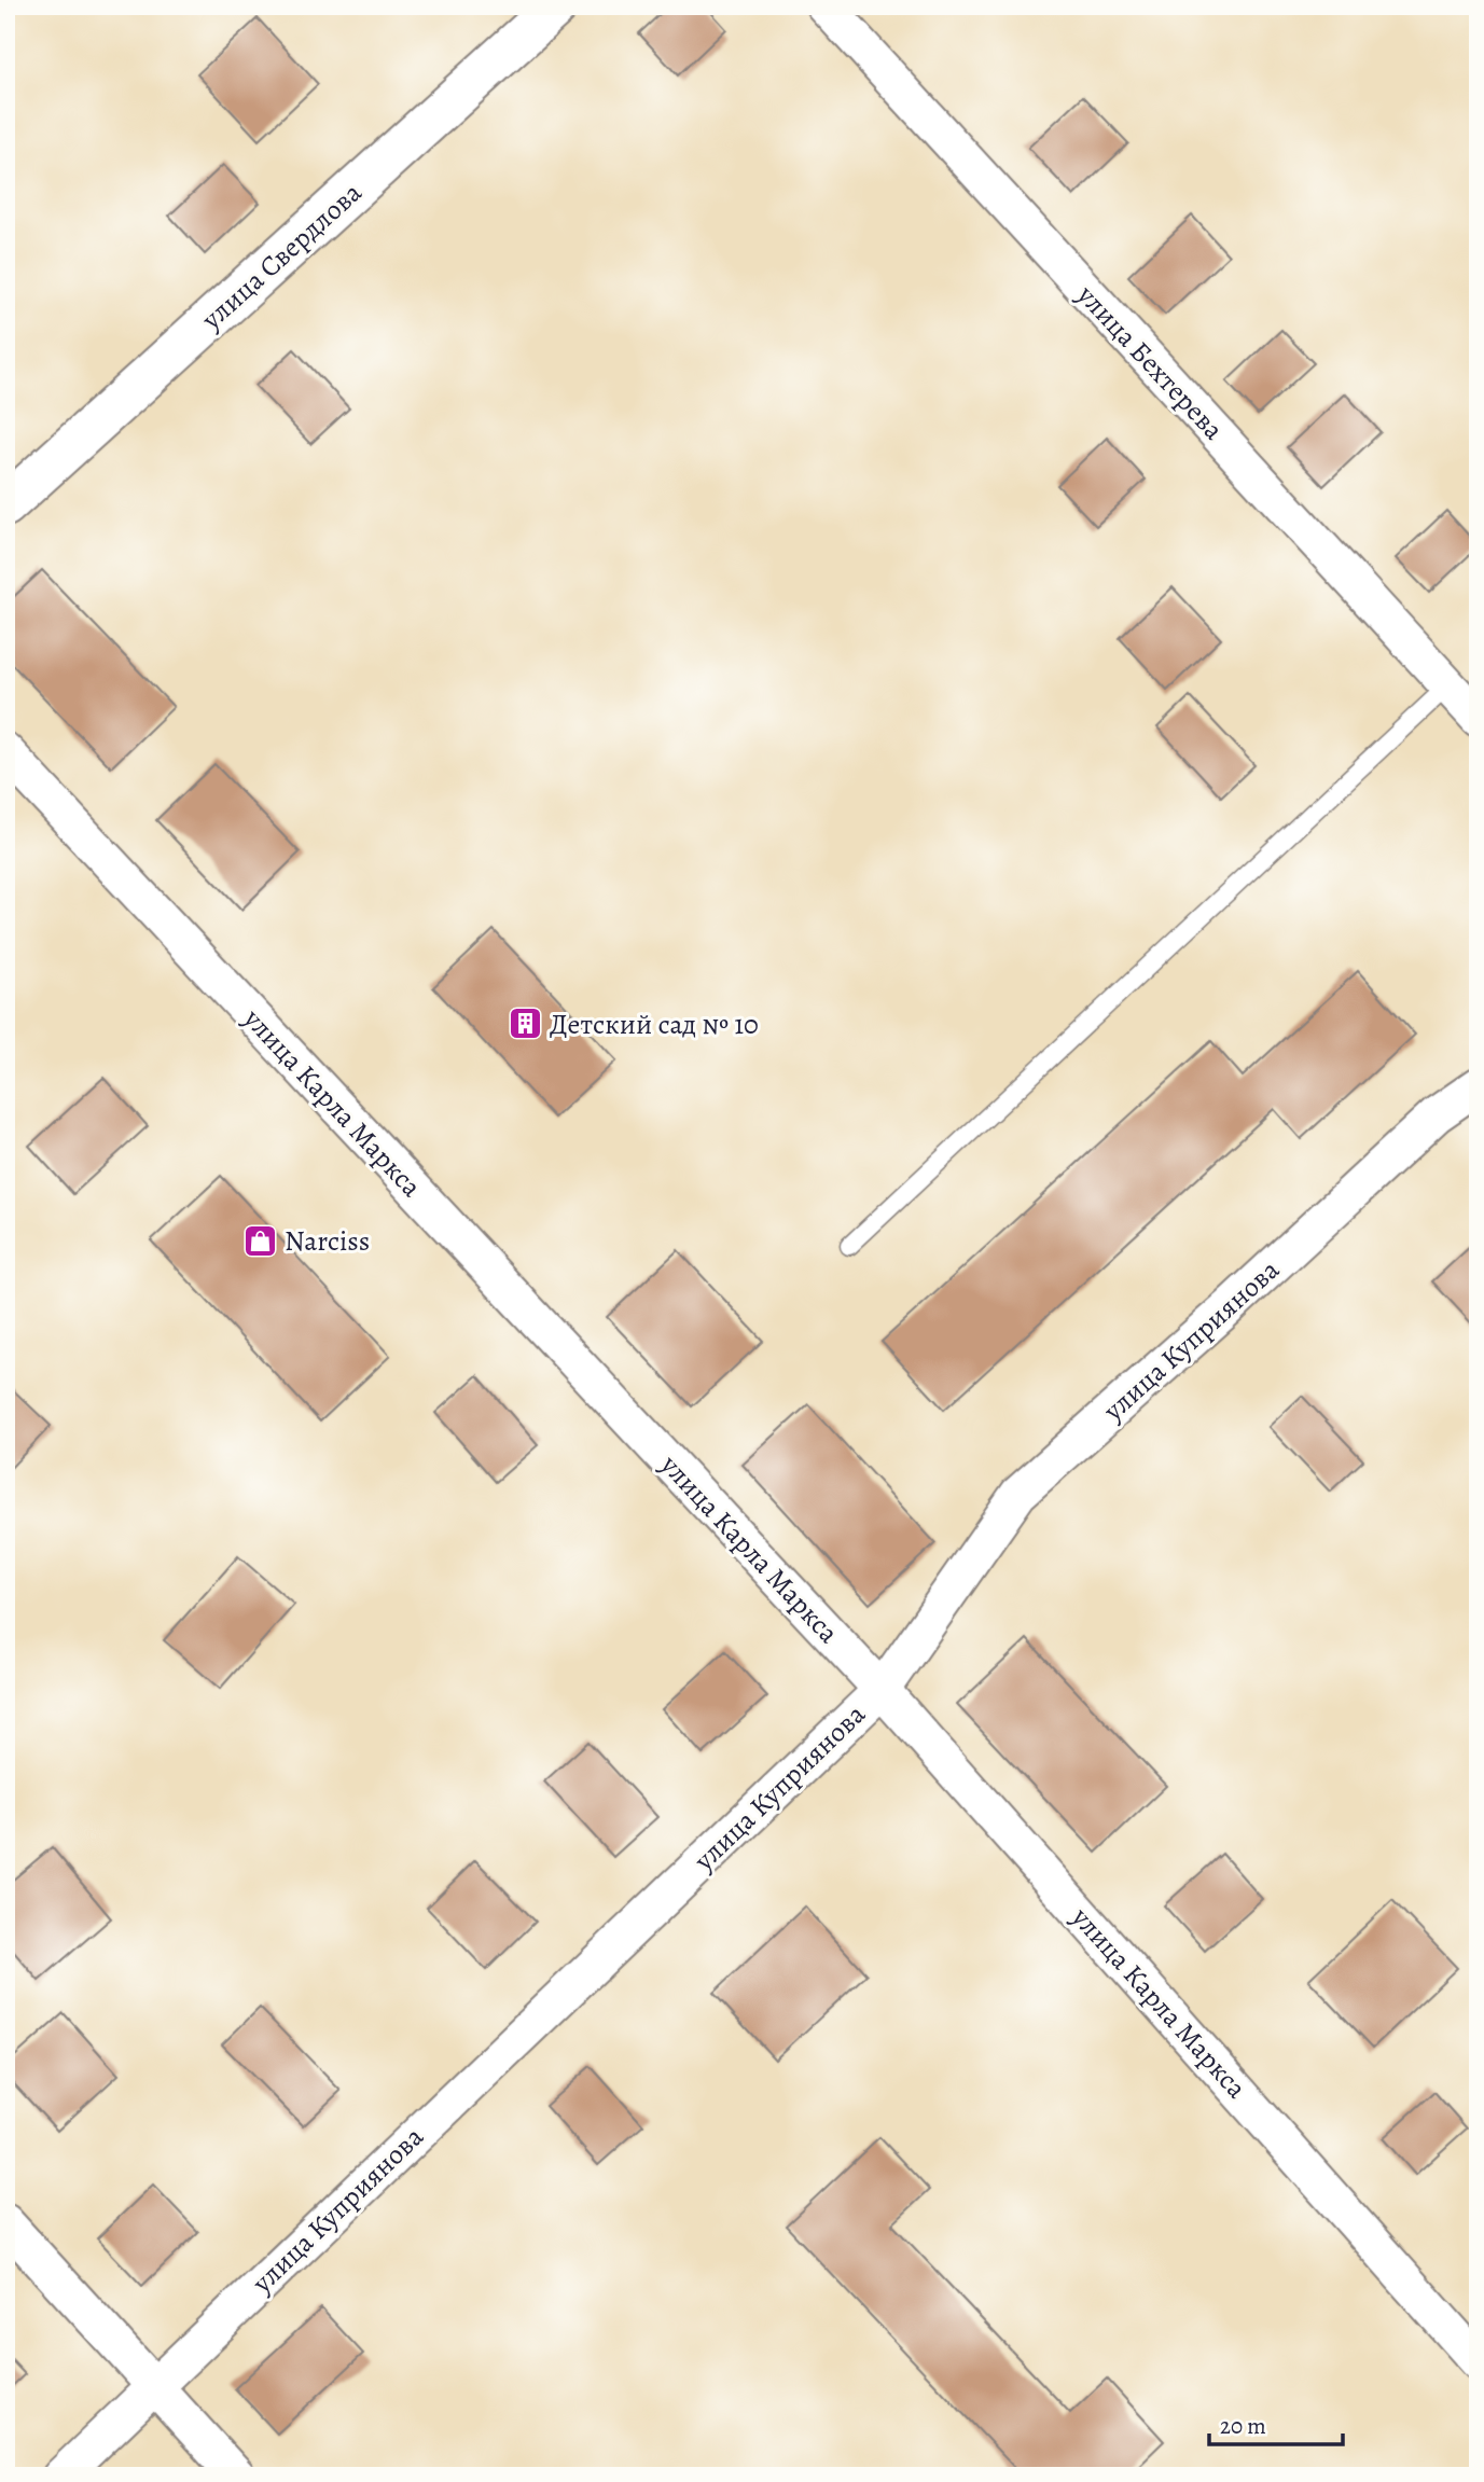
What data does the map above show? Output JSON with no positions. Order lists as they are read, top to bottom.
{
  "streets": {
    "street": [
      "улица Свердлова",
      "улица Бехтерева",
      "улица Карла Маркса",
      "улица Куприянова"
    ]
  },
  "crossings": [
    ["улица Карла Маркса", "улица Куприянова"]
  ],
  "places": {
    "building": ["Детский сад № 10"],
    "shop": ["Narciss"]
  },
  "scale_bar": "20 m"
}
